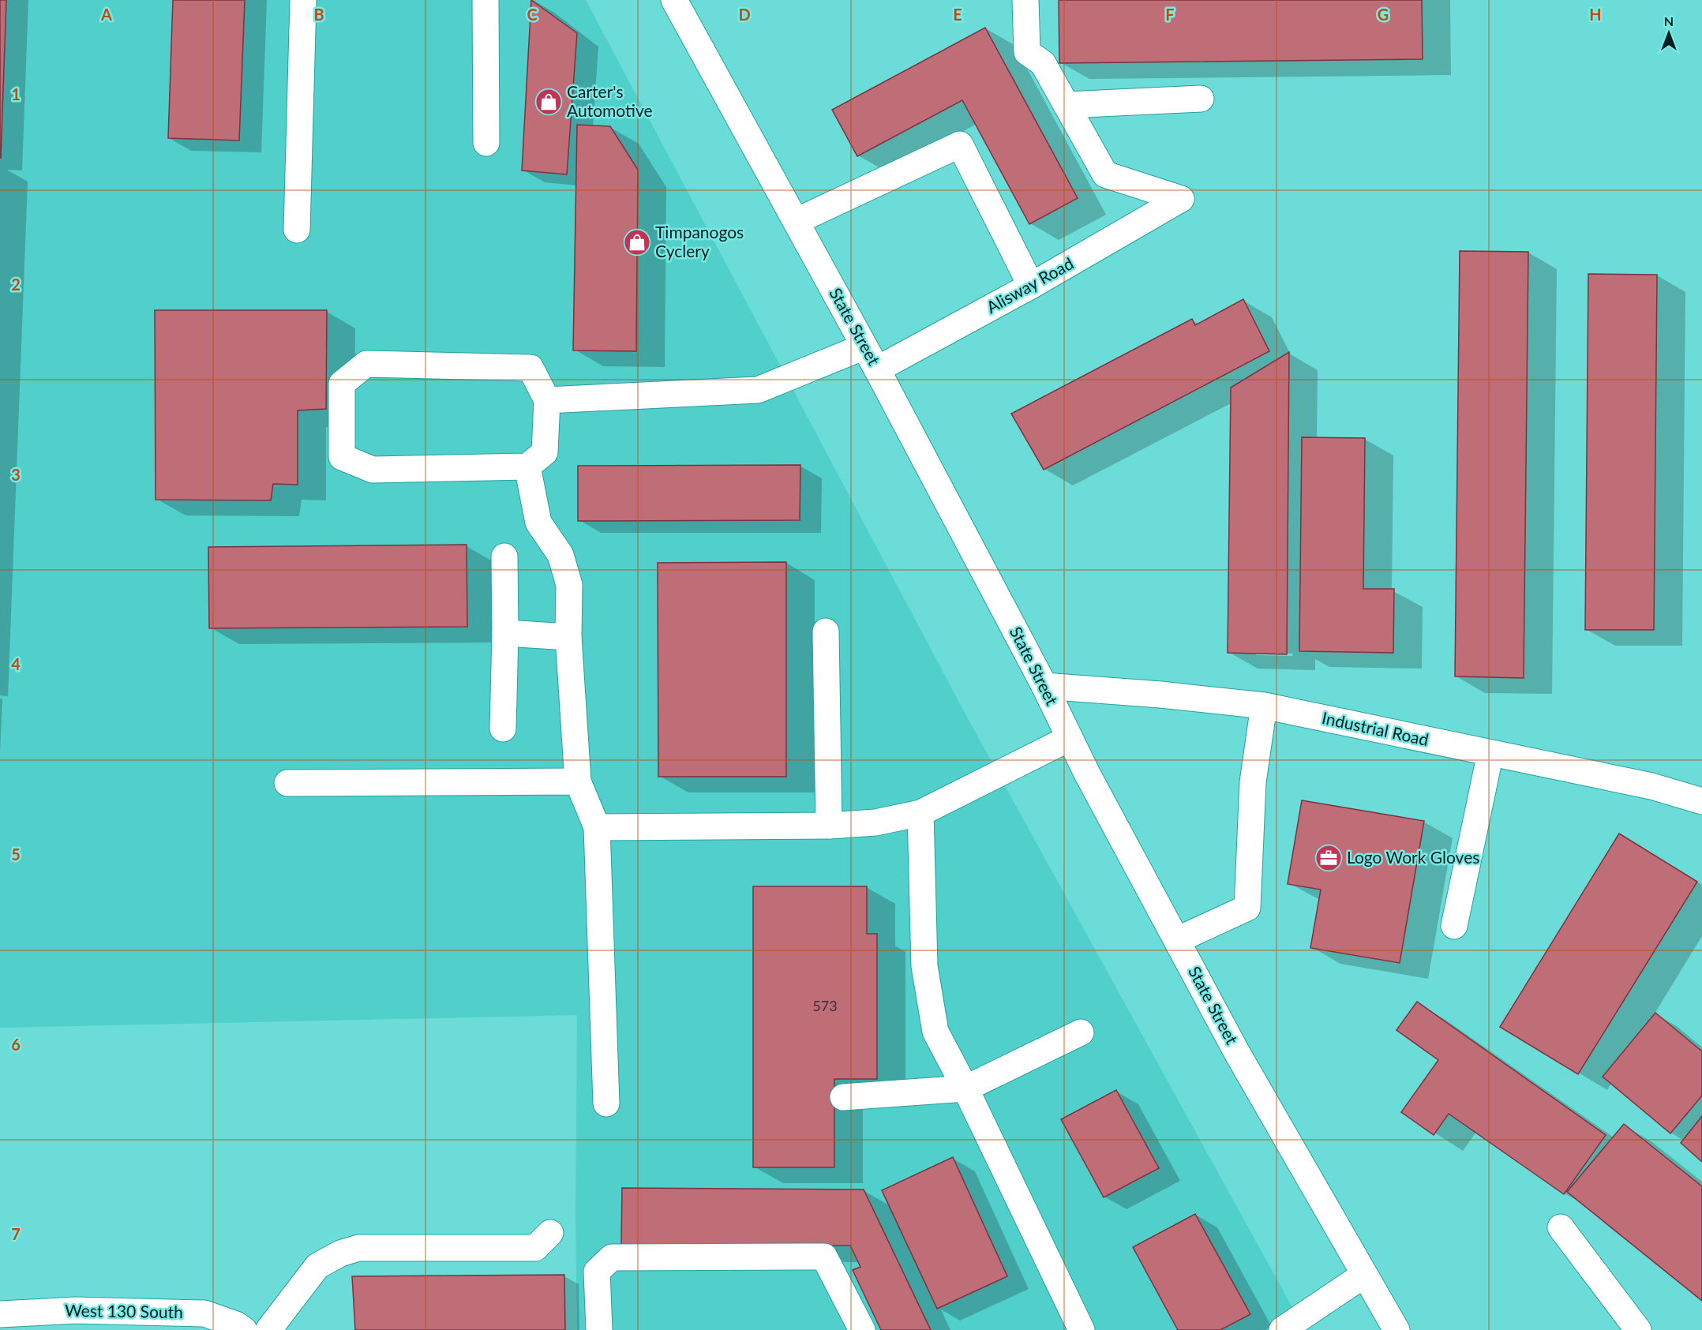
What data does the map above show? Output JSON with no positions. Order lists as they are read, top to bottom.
{
  "streets": {
    "main road": [
      "Alisway Road",
      "State Street",
      "Industrial Road",
      "West 130 South"
    ]
  },
  "crossings": [
    ["Alisway Road", "State Street"],
    ["State Street", "Industrial Road"]
  ],
  "places": {
    "shop": ["Carter's Automotive", "Timpanogos Cyclery"],
    "office": ["Logo Work Gloves"]
  },
  "house_numbers": ["573"],
  "north": "top",
  "grid": {
    "columns": [
      "A",
      "B",
      "C",
      "D",
      "E",
      "F",
      "G",
      "H"
    ],
    "rows": [
      "1",
      "2",
      "3",
      "4",
      "5",
      "6",
      "7"
    ]
  }
}
